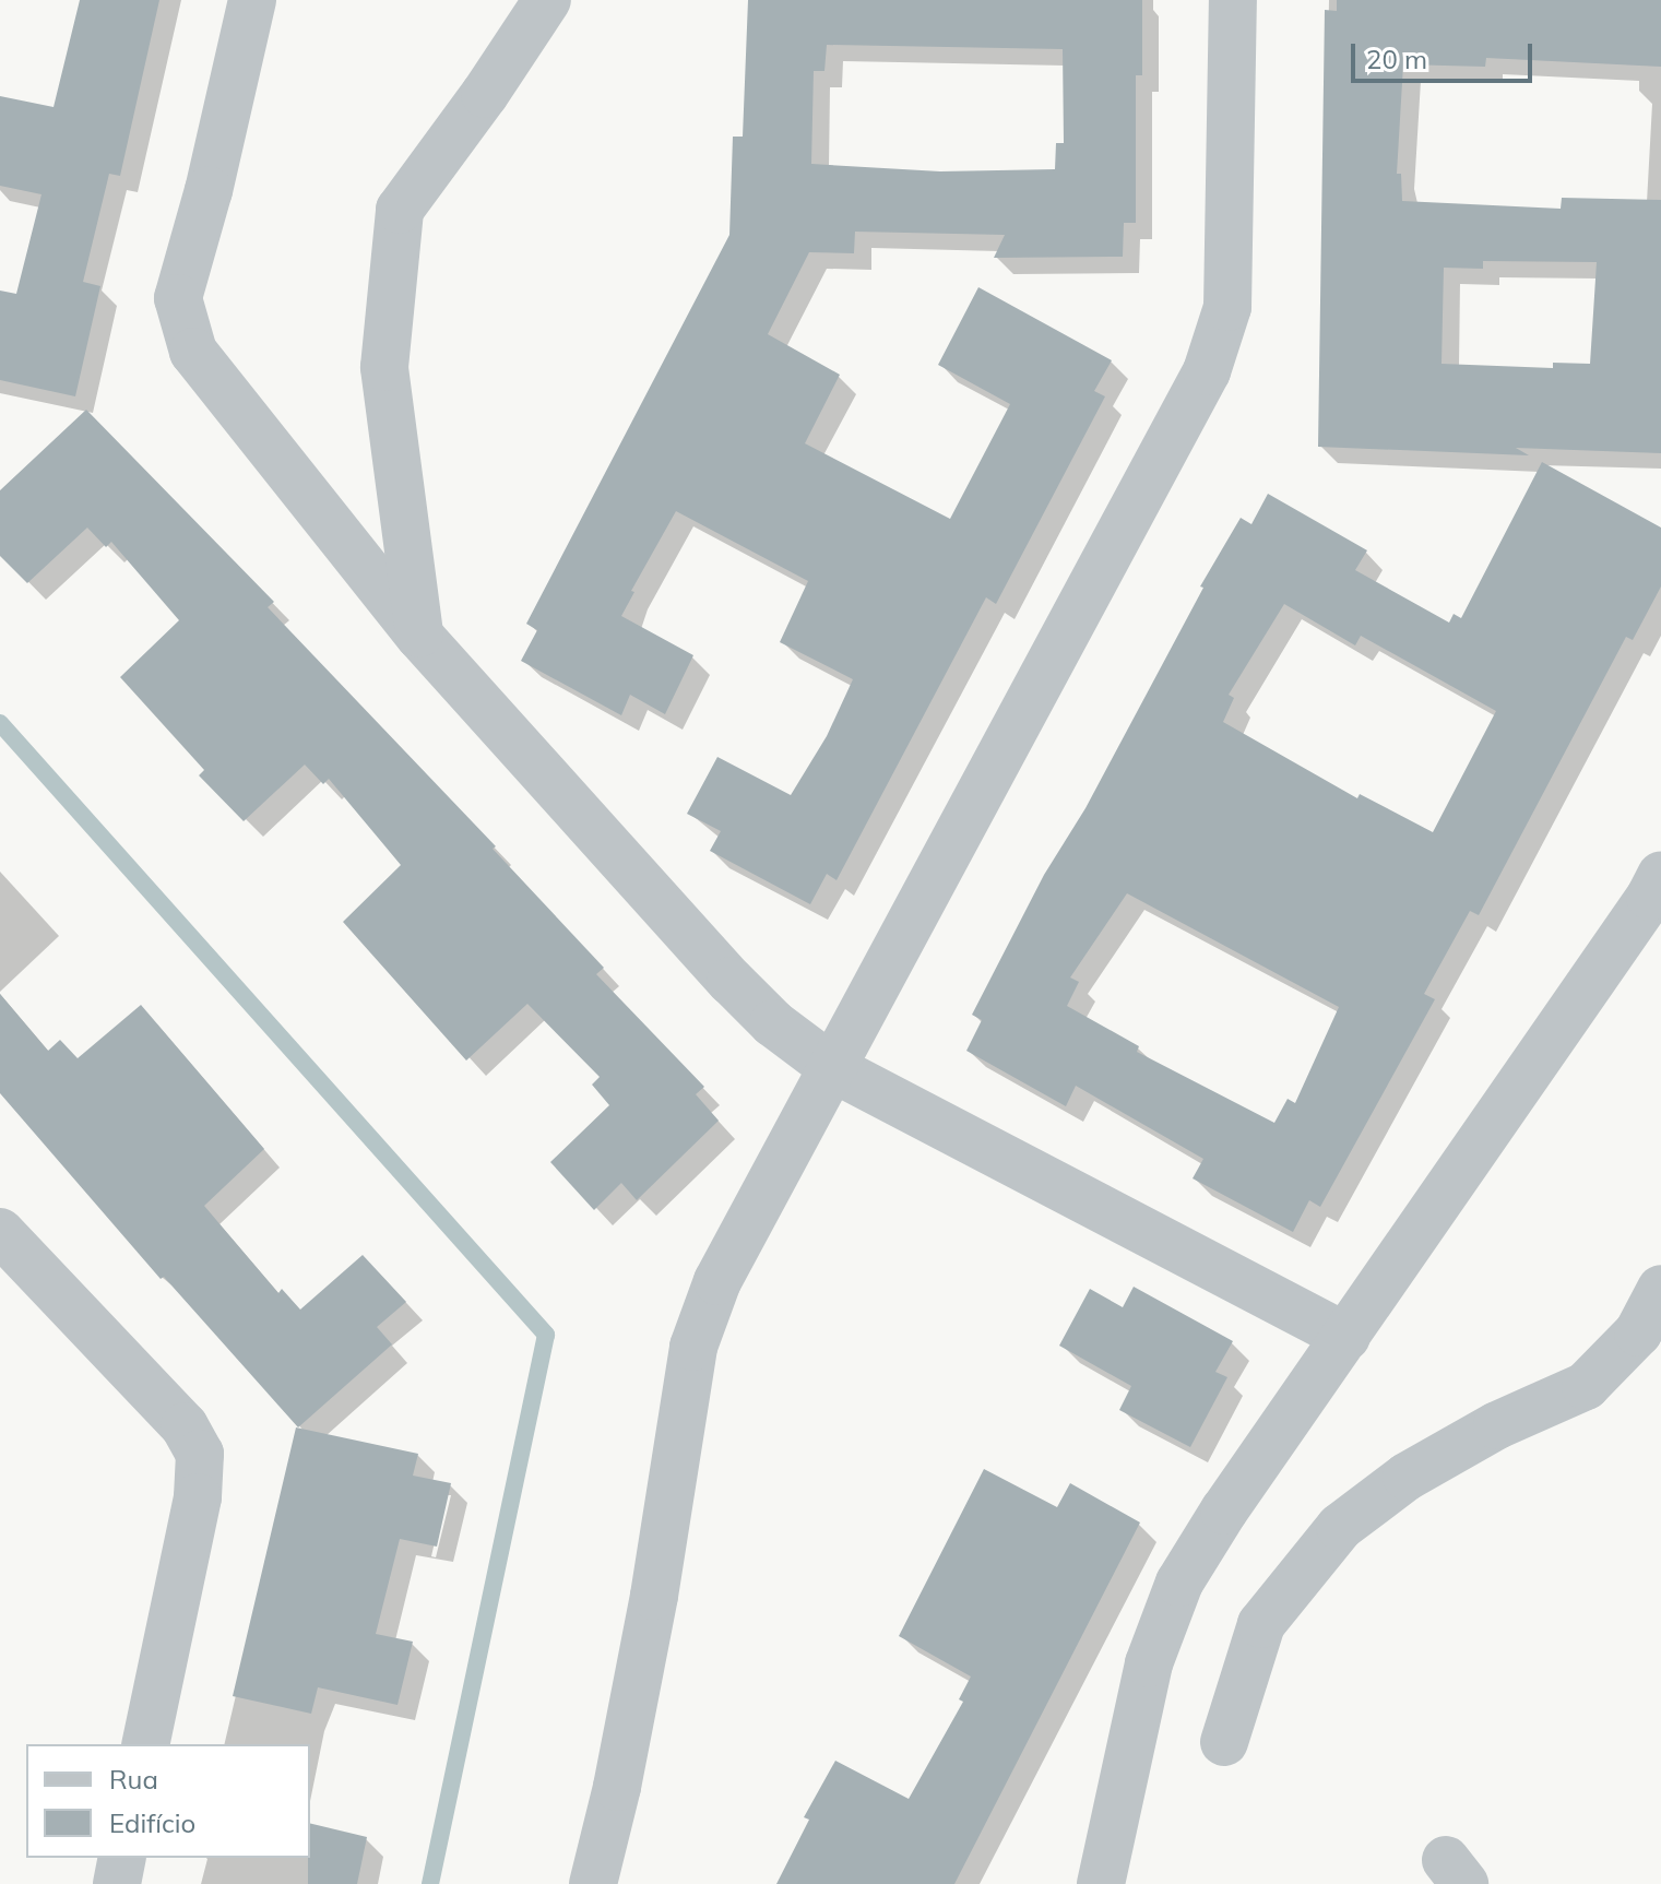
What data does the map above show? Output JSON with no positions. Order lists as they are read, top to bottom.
{
  "legend": ["Rua", "Edifício"],
  "scale_bar": "20 m"
}
